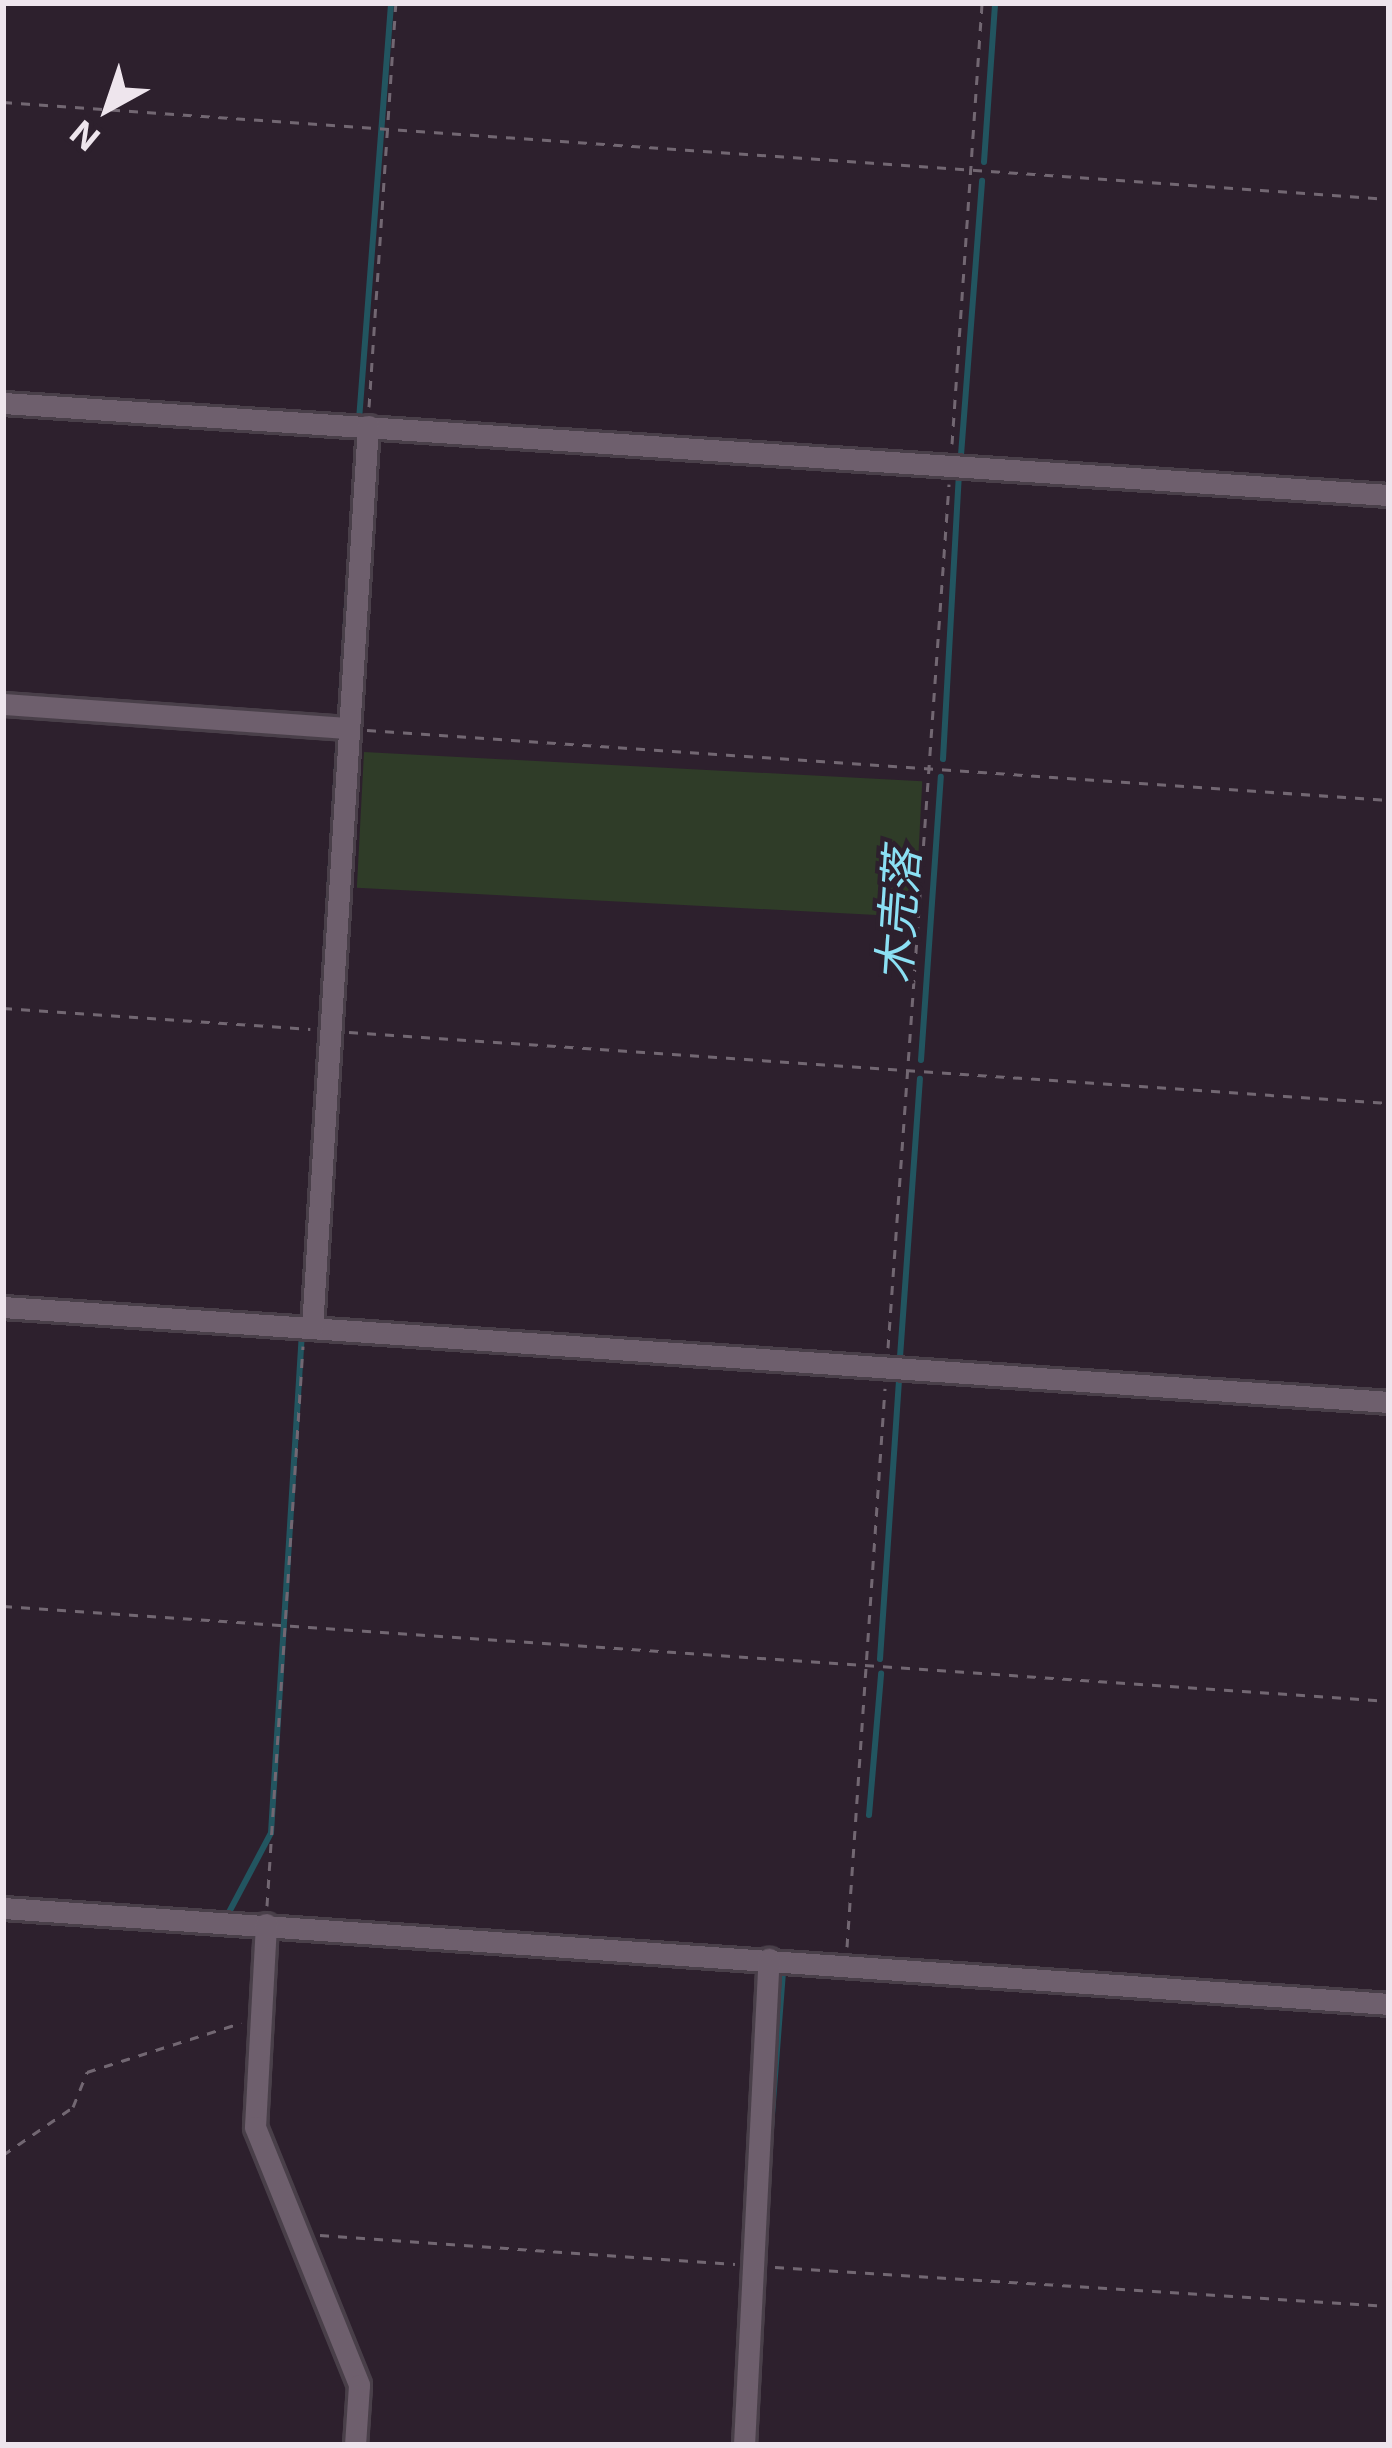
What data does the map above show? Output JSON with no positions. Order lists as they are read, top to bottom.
{
  "water": ["木売落"],
  "north": "bottom left"
}
